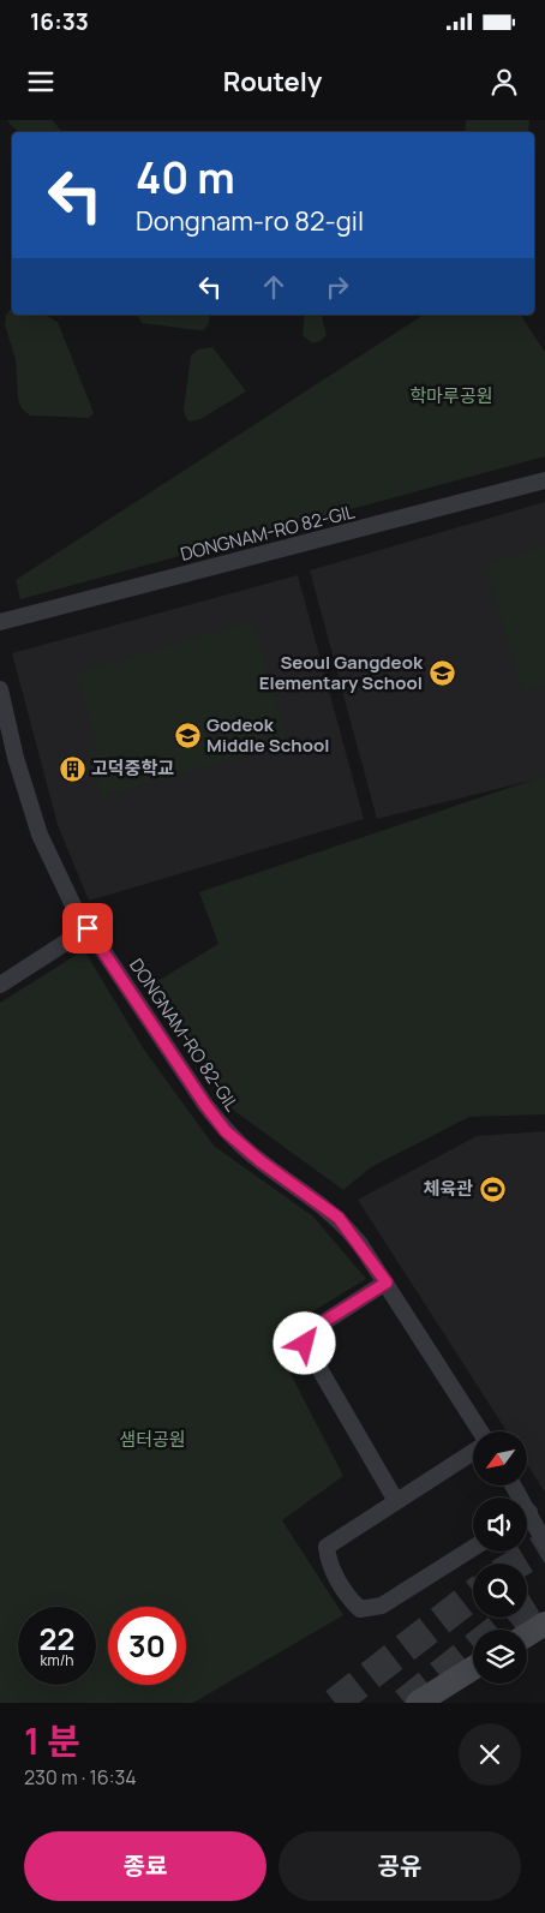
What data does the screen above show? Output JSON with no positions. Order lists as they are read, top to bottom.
{
  "streets": {
    "street": ["DONGNAM-RO 82-GIL"]
  },
  "parks": ["학마루공원", "샘터공원"],
  "places": {
    "school or university": ["Seoul Gangdeok Elementary School", "Godeok Middle School"],
    "building": ["고덕중학교"],
    "sports": ["체육관"]
  },
  "north": "bottom left",
  "page": {
    "status": "16:33",
    "header": "Routely",
    "turn": ["40 m", "Dongnam-ro 82-gil"],
    "speed": "22 km/h",
    "limit": "30",
    "heading": ["1 분", "230 m · 16:34"],
    "buttons": ["종료", "공유"]
  }
}
